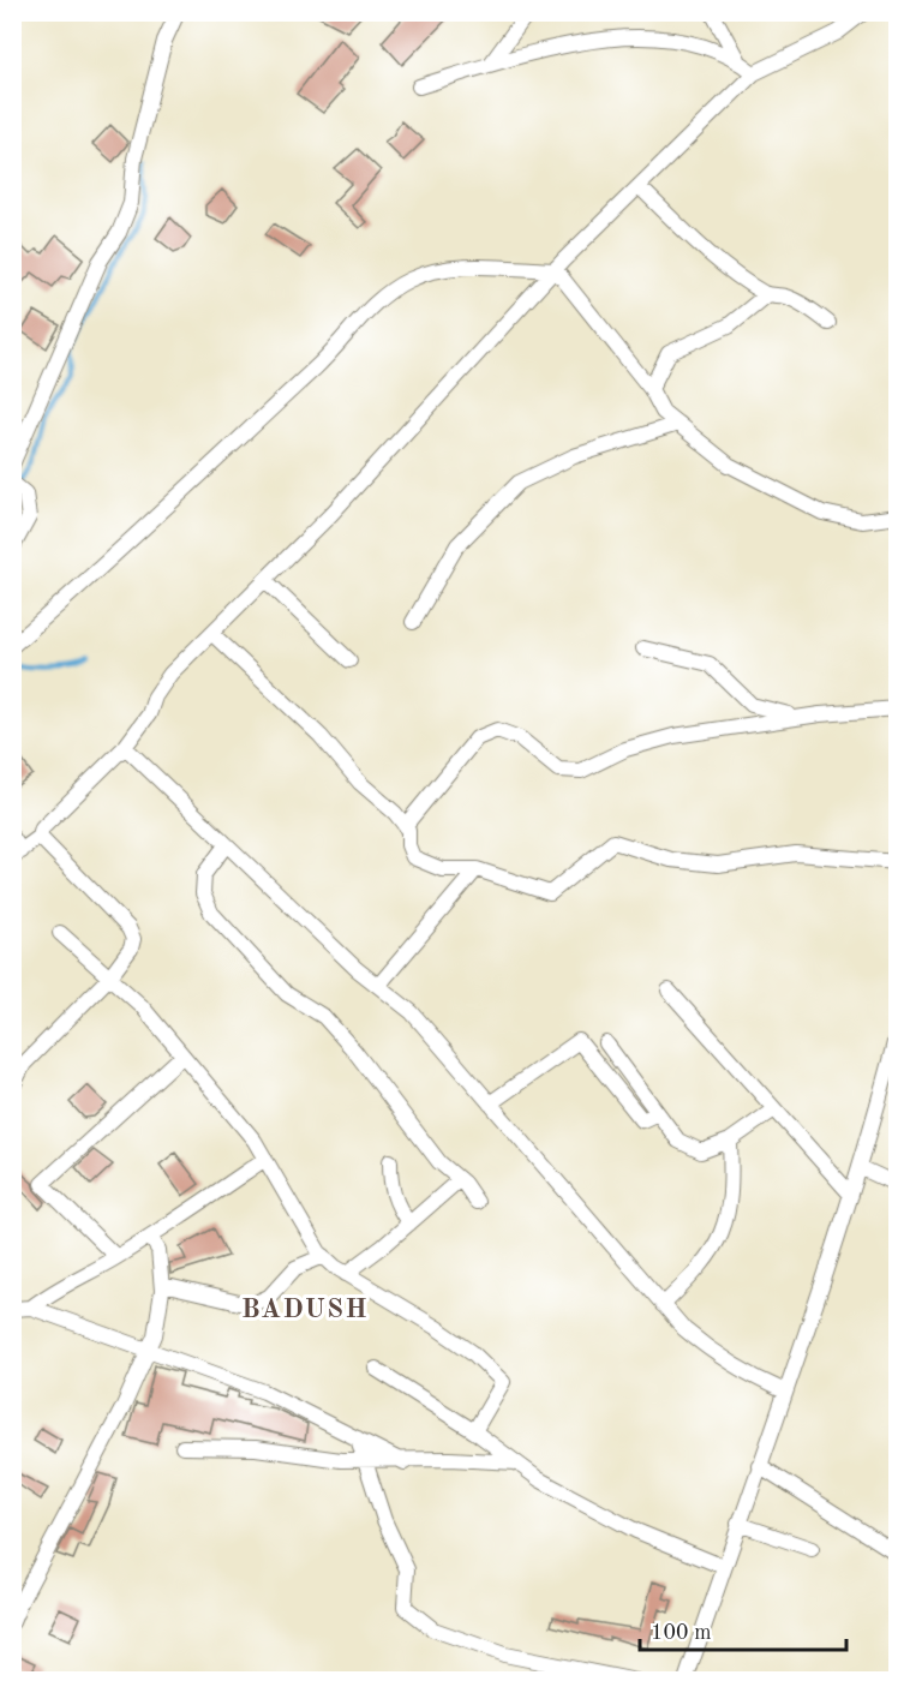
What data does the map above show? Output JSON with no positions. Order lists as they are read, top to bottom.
{
  "districts": ["BADUSH"],
  "scale_bar": "100 m"
}
